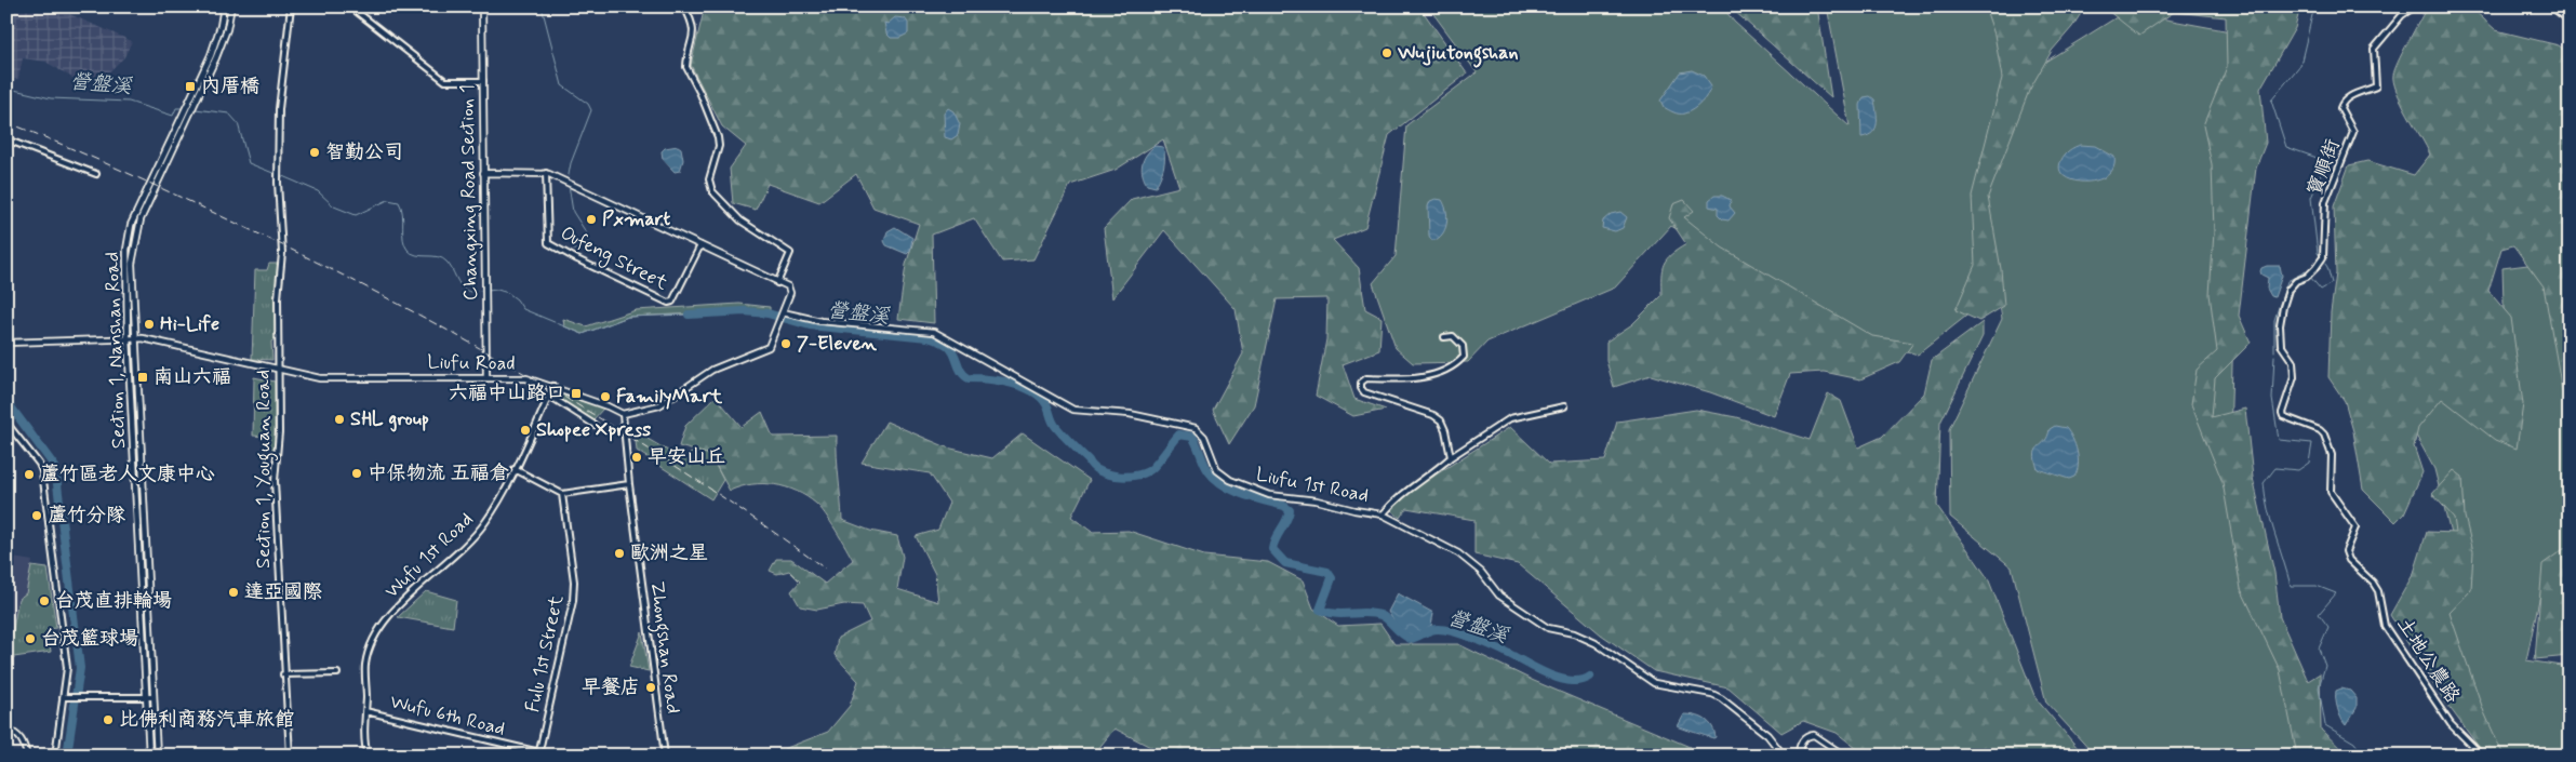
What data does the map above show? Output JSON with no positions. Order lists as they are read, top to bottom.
{
  "streets": {
    "street": [
      "寶順街",
      "Changxing Road Section 1",
      "Oufeng Street",
      "Section 1, Nanshan Road",
      "Liufu Road",
      "Section 1, Youguan Road",
      "Liufu 1st Road",
      "Wufu 1st Road",
      "Zhongshan Road",
      "Fulu 1st Street",
      "土地公農路",
      "Wufu 6th Road"
    ]
  },
  "crossings": [
    ["寶順街", "土地公農路"],
    ["Changxing Road Section 1", "Liufu Road"],
    ["Section 1, Nanshan Road", "Liufu Road"],
    ["Liufu Road", "Section 1, Youguan Road"],
    ["Liufu Road", "Wufu 1st Road"],
    ["Liufu Road", "Zhongshan Road"],
    ["Wufu 1st Road", "Wufu 6th Road"],
    ["Fulu 1st Street", "Wufu 6th Road"]
  ],
  "water": ["營盤溪"],
  "places": {
    "other": [
      "Wujiutongshan",
      "智勤公司",
      "Pxmart",
      "Hi-Life",
      "7-Eleven",
      "FamilyMart",
      "SHL group",
      "Shopee Xpress",
      "早安山丘",
      "中保物流 五福倉",
      "蘆竹區老人文康中心",
      "蘆竹分隊",
      "歐洲之星",
      "達亞國際",
      "台茂直排輪場",
      "台茂籃球場",
      "早餐店",
      "比佛利商務汽車旅館"
    ],
    "transit": ["內厝橋", "南山六福", "六福中山路口"]
  }
}
